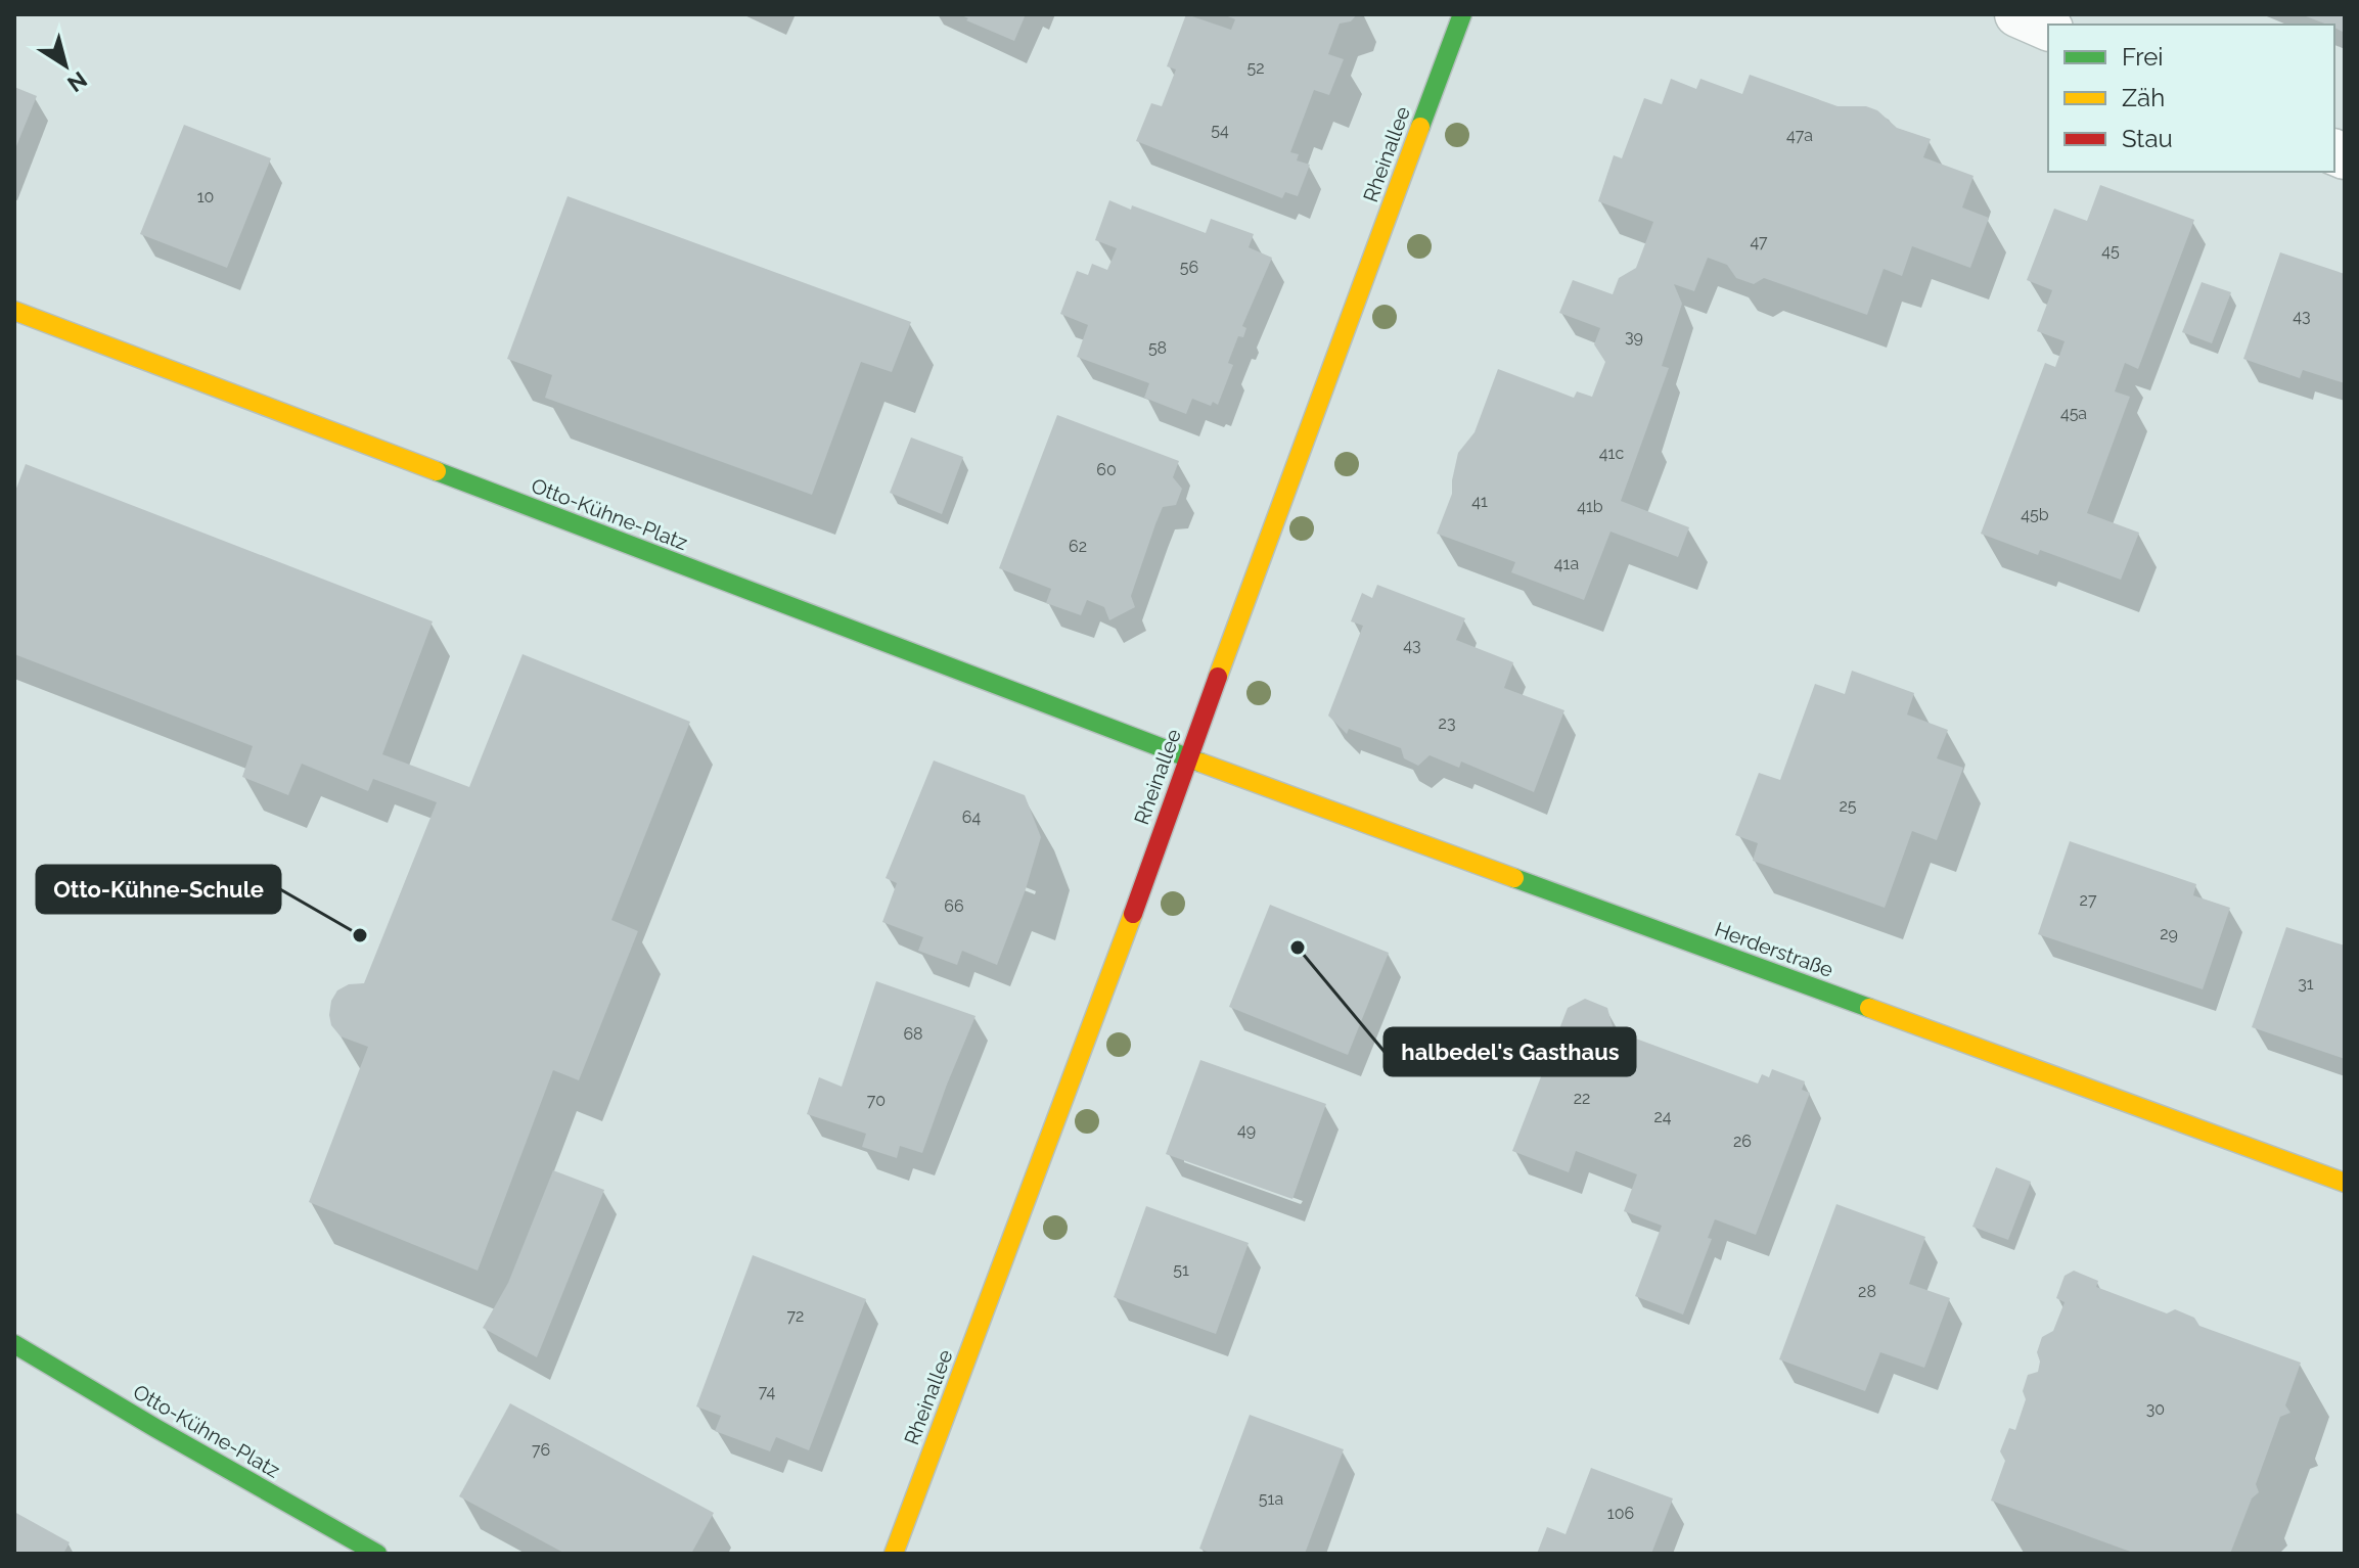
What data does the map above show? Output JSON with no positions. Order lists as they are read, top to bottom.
{
  "streets": {
    "street": ["Rheinallee", "Otto-Kühne-Platz", "Herderstraße"]
  },
  "crossings": [
    ["Rheinallee", "Otto-Kühne-Platz"],
    ["Rheinallee", "Herderstraße"],
    ["Otto-Kühne-Platz", "Herderstraße"]
  ],
  "places": ["Otto-Kühne-Schule", "halbedel's Gasthaus"],
  "house_numbers": [
    "52",
    "54",
    "47a",
    "10",
    "47",
    "45",
    "56",
    "43",
    "39",
    "58",
    "45a",
    "41c",
    "60",
    "41",
    "41b",
    "45b",
    "62",
    "41a",
    "43",
    "23",
    "25",
    "64",
    "27",
    "66",
    "29",
    "31",
    "68",
    "22",
    "70",
    "24",
    "49",
    "26",
    "51",
    "28",
    "72",
    "74",
    "30",
    "76",
    "51a",
    "106"
  ],
  "legend": ["Frei", "Zäh", "Stau"],
  "north": "bottom right"
}
